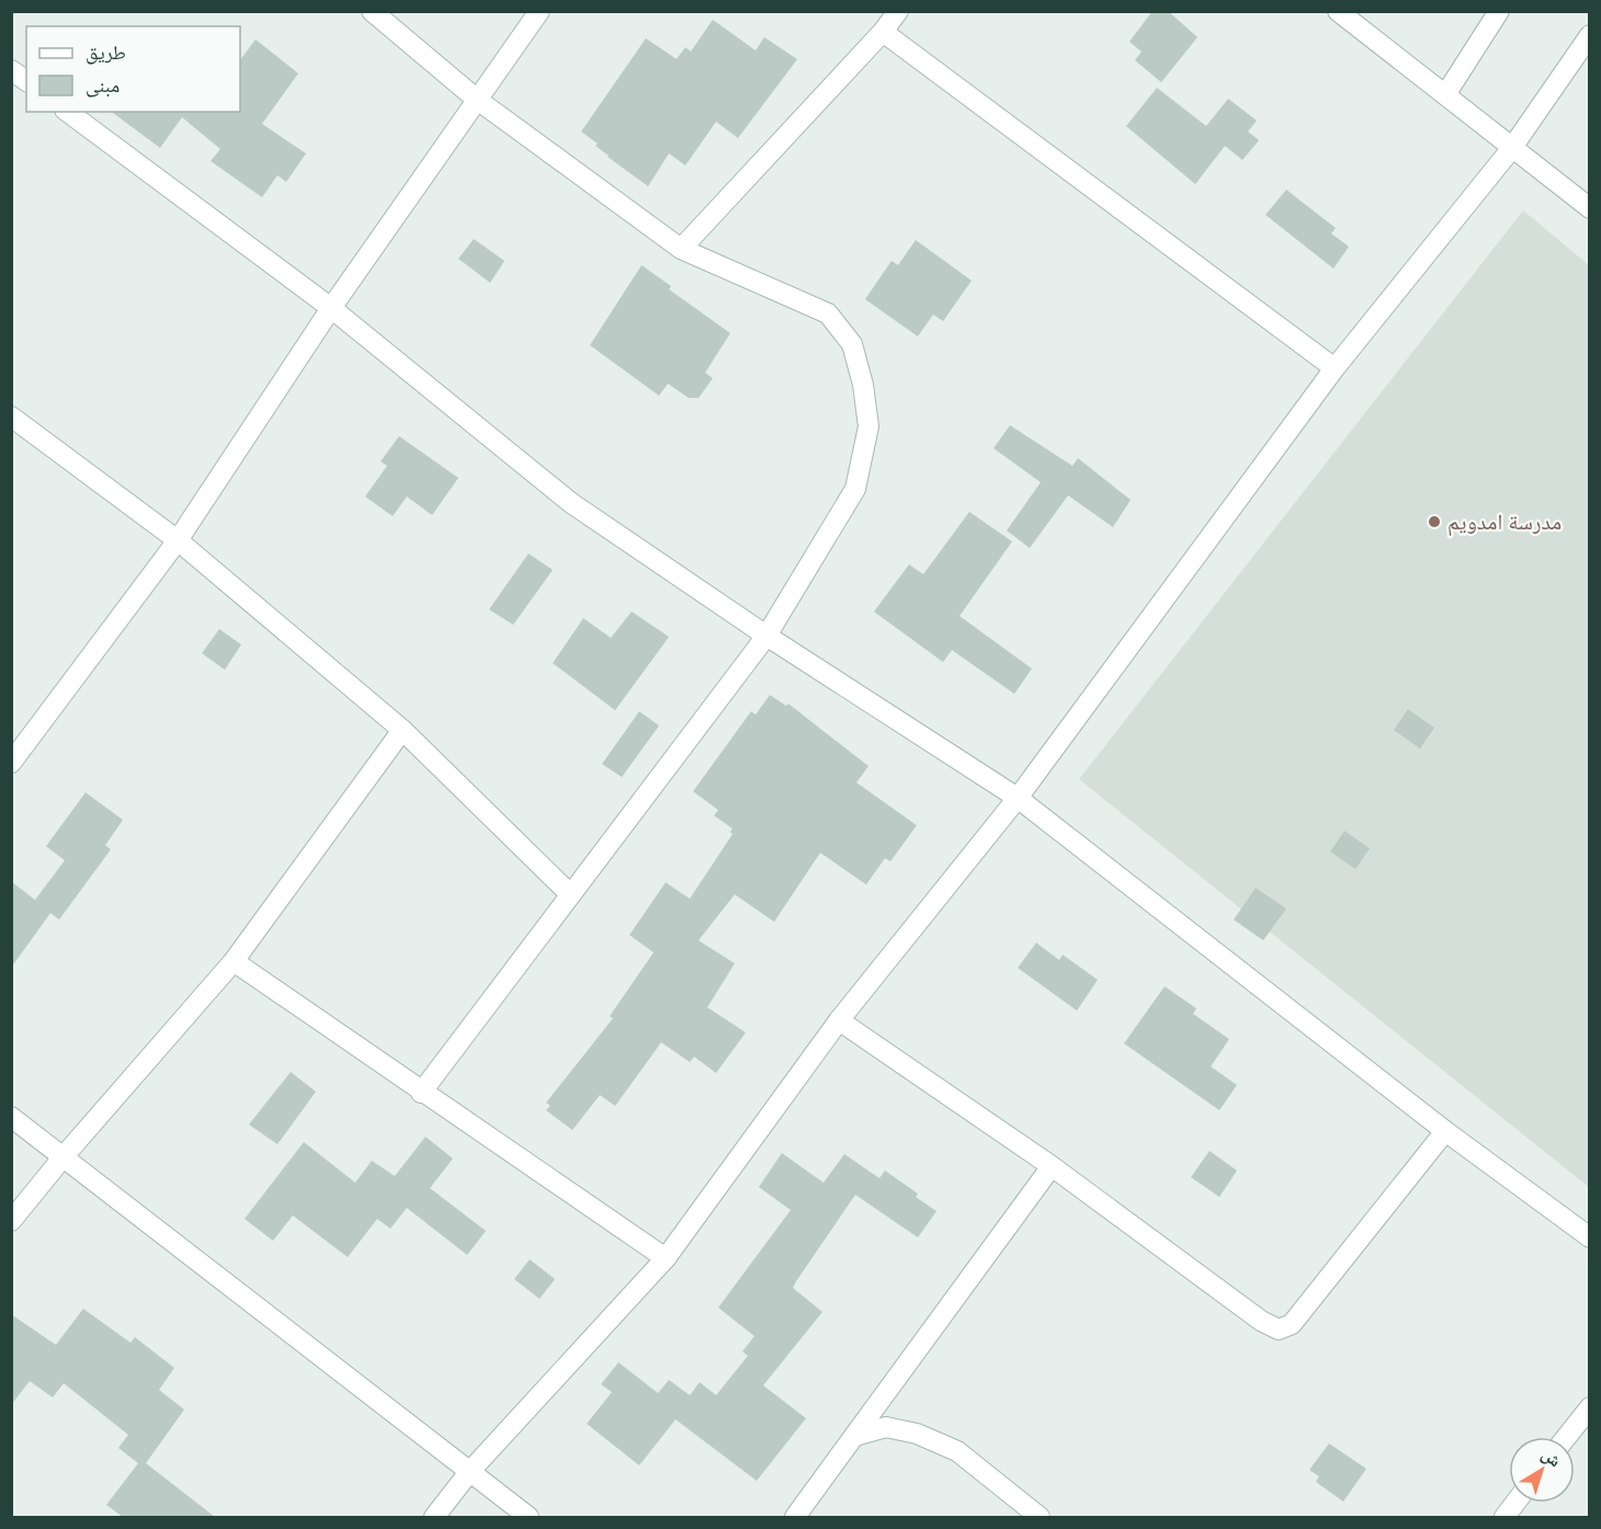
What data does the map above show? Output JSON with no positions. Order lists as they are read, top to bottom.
{
  "places": ["مدرسة امدويم"],
  "legend": ["طريق", "مبنى"],
  "north": "top right"
}
